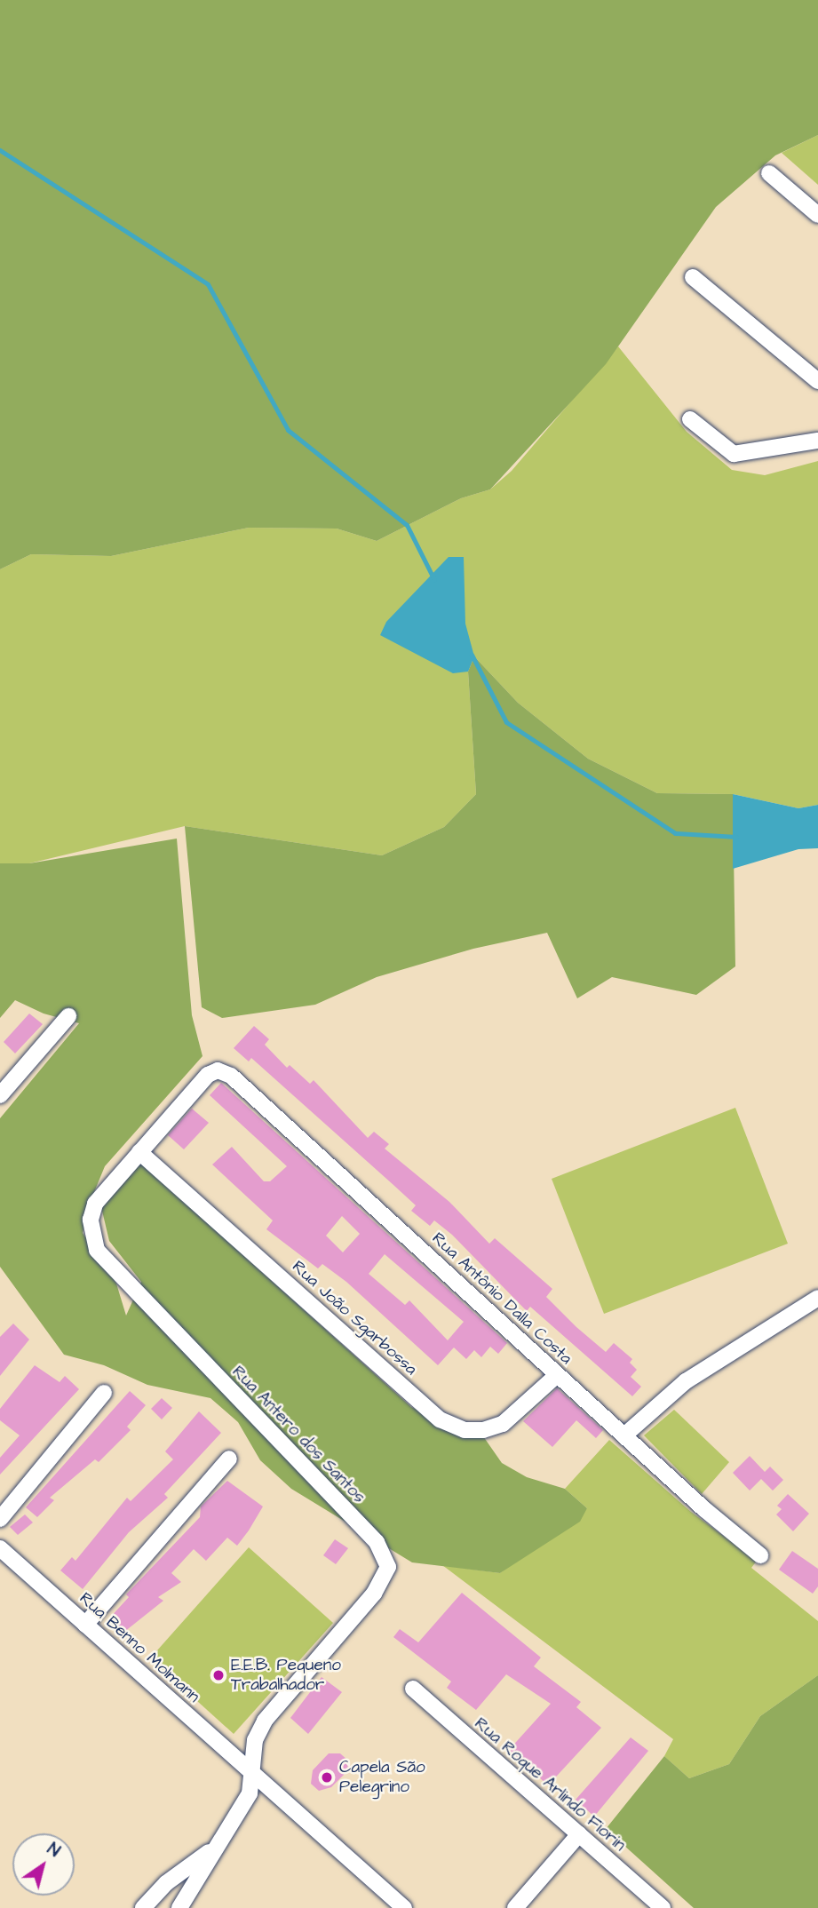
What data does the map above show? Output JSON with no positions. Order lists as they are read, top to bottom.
{
  "streets": {
    "street": [
      "Rua Antônio Dalla Costa",
      "Rua João Sgarbossa",
      "Rua Antero dos Santos",
      "Rua Benno Molmann",
      "Rua Roque Arlindo Fiorin"
    ]
  },
  "crossings": [
    ["Rua Antônio Dalla Costa", "Rua João Sgarbossa"],
    ["Rua Antônio Dalla Costa", "Rua Antero dos Santos"],
    ["Rua João Sgarbossa", "Rua Antero dos Santos"],
    ["Rua Antero dos Santos", "Rua Benno Molmann"]
  ],
  "places": ["E.E.B. Pequeno Trabalhador", "Capela São Pelegrino"],
  "north": "top right"
}
